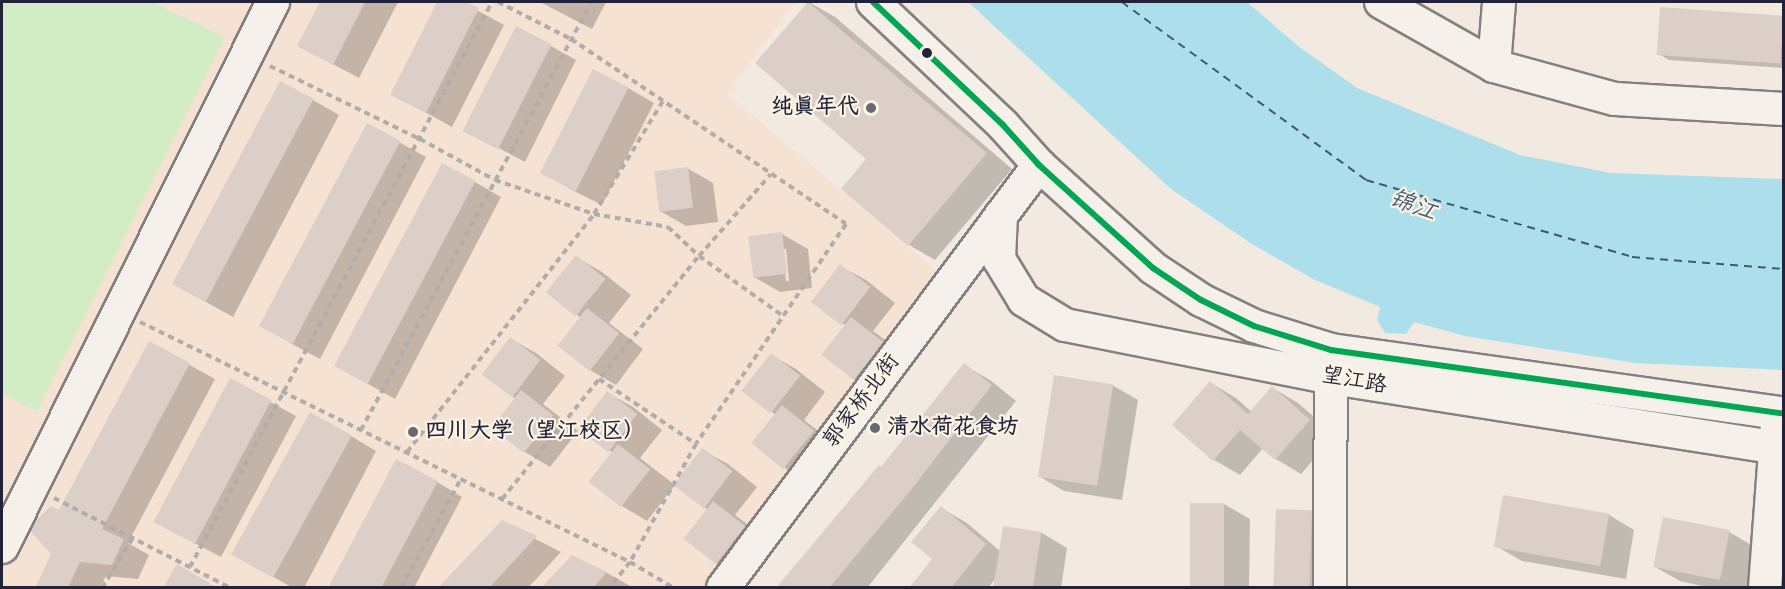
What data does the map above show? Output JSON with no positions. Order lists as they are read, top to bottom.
{
  "streets": {
    "street": ["望江路", "郭家桥北街"]
  },
  "crossings": [
    ["望江路", "郭家桥北街"]
  ],
  "water": ["锦江"],
  "places": ["纯真年代", "清水荷花食坊", "四川大学（望江校区）"]
}
